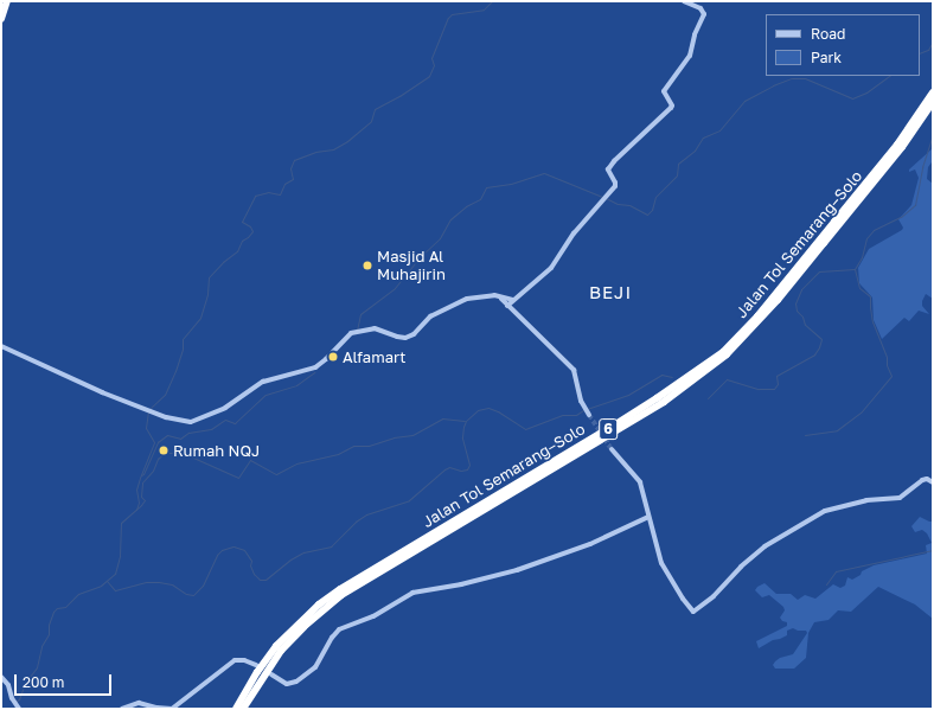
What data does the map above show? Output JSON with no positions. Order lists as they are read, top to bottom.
{
  "streets": {
    "highway": ["Jalan Tol Semarang–Solo", "6"]
  },
  "districts": ["BEJI"],
  "places": ["Masjid Al Muhajirin", "Alfamart", "Rumah NQJ"],
  "legend": ["Road", "Park"],
  "scale_bar": "200 m"
}
